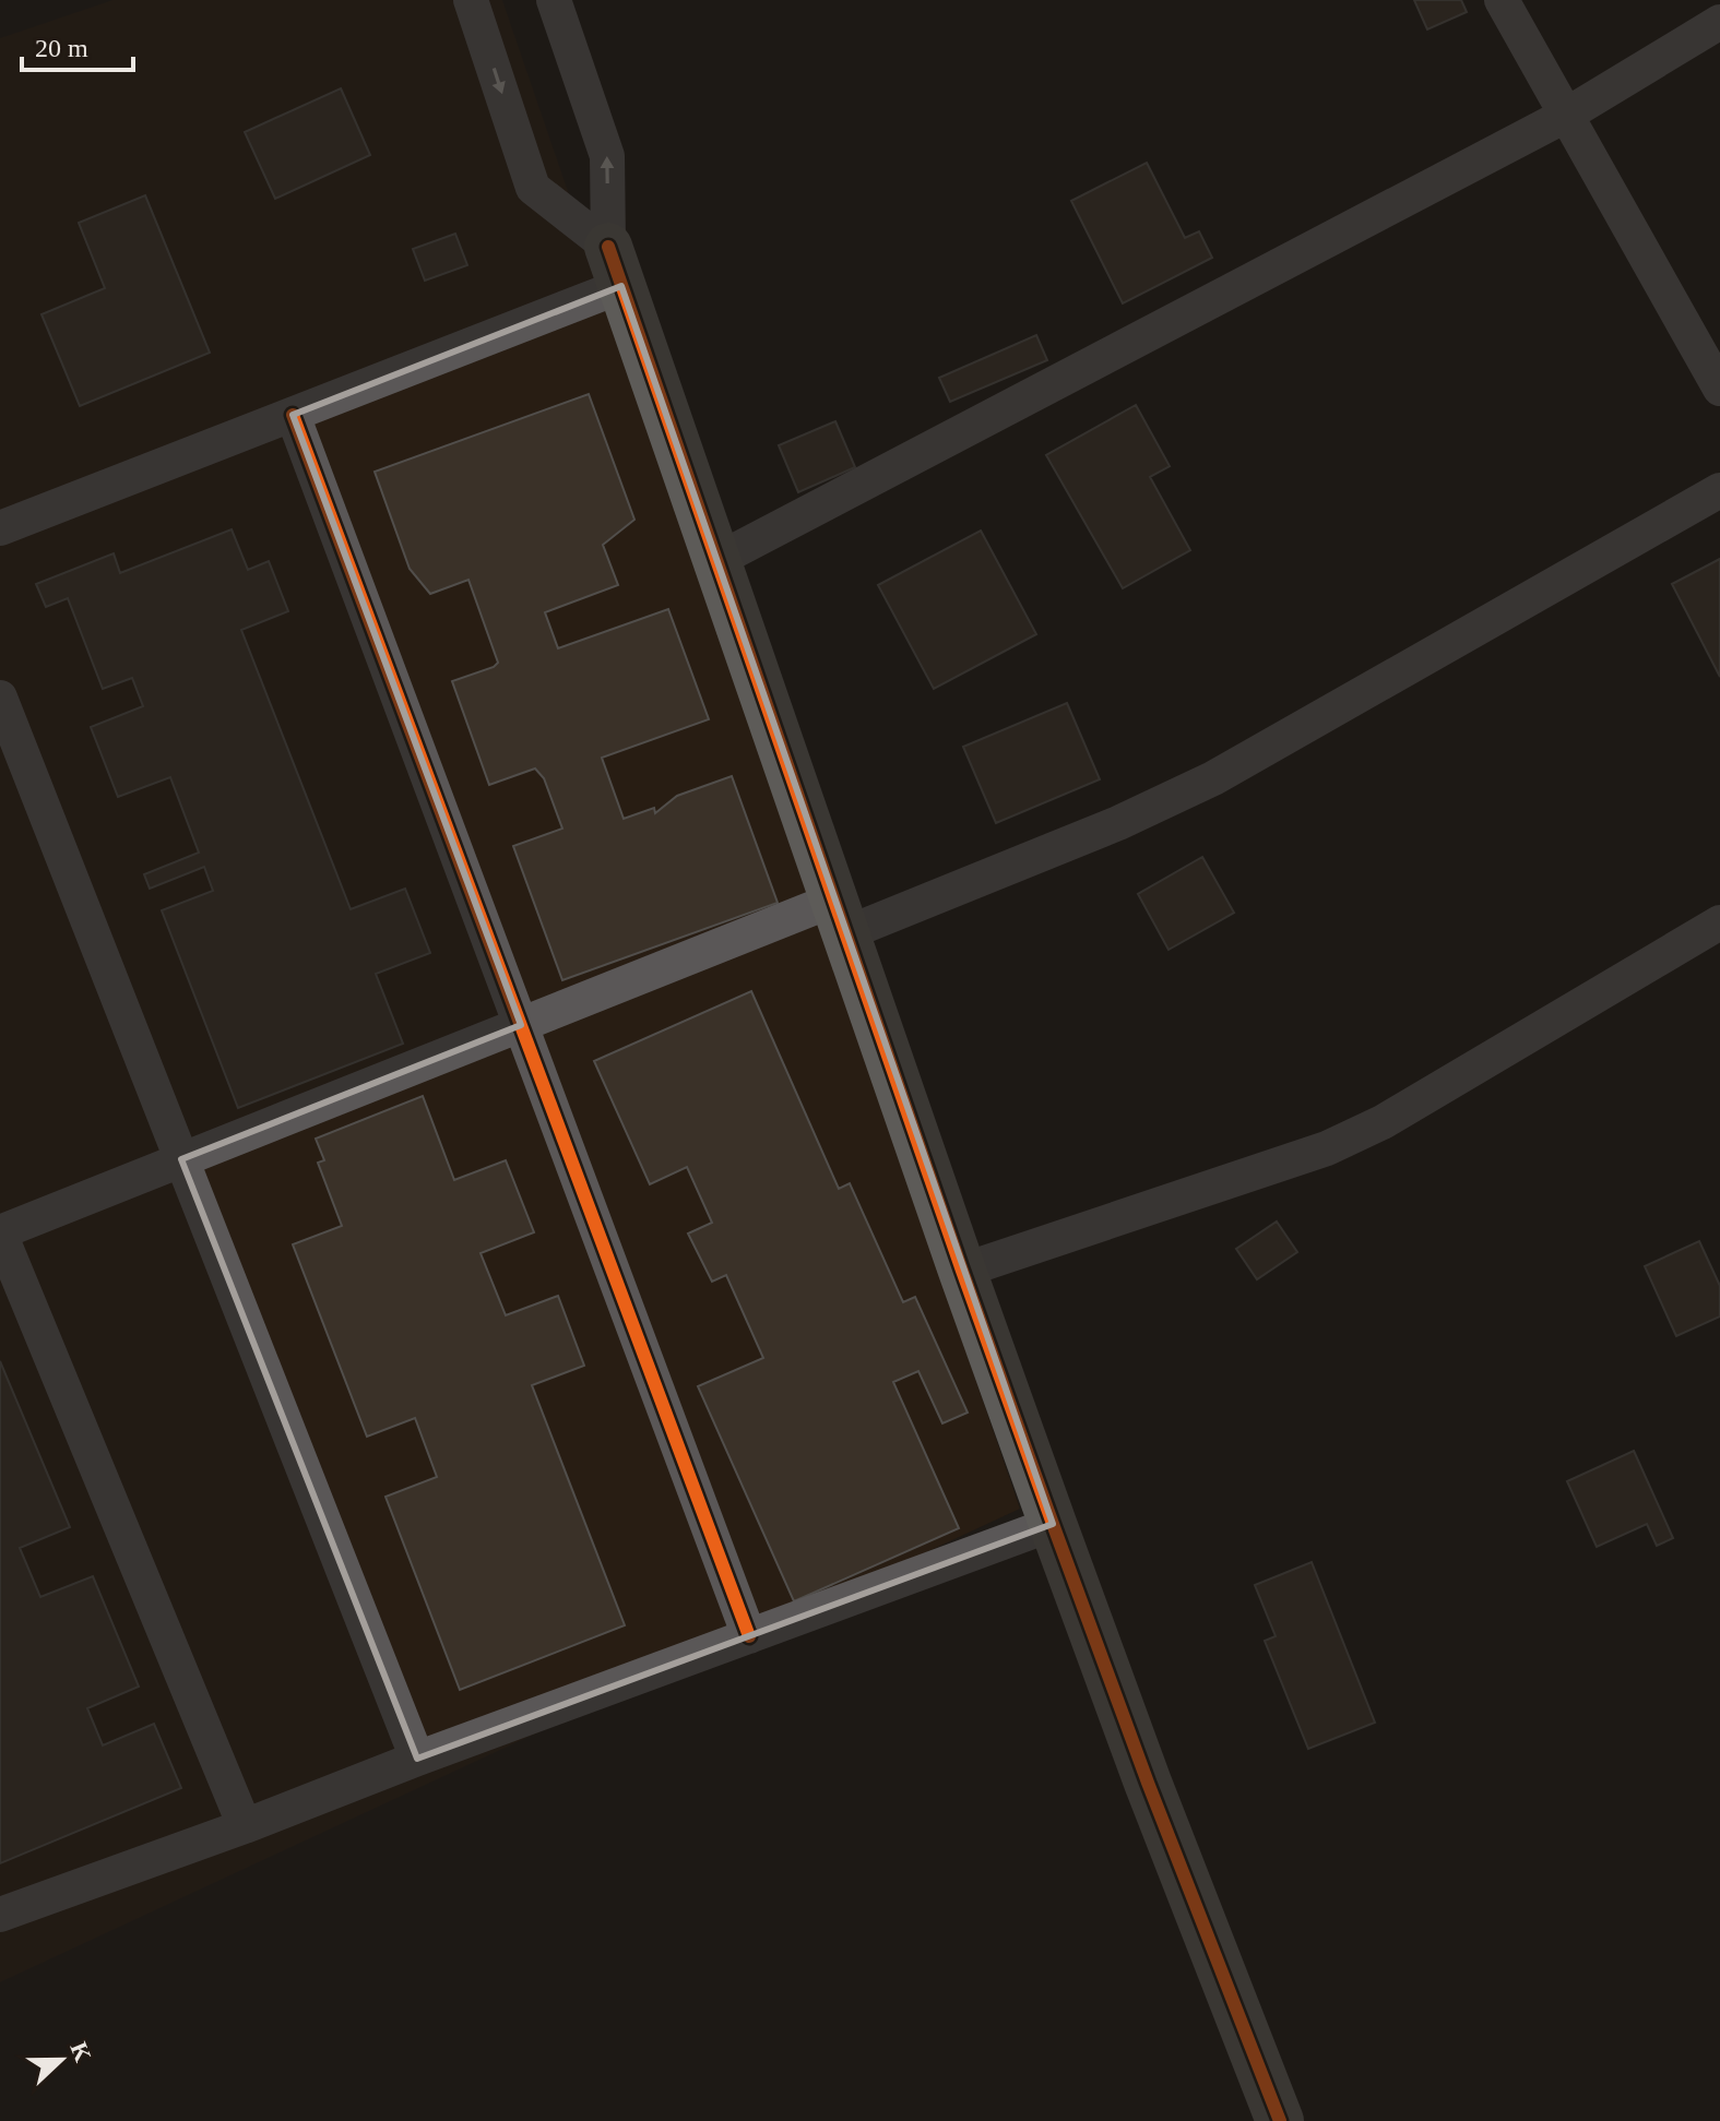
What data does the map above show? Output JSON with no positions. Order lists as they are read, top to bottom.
{
  "scale_bar": "20 m",
  "north": "right"
}
